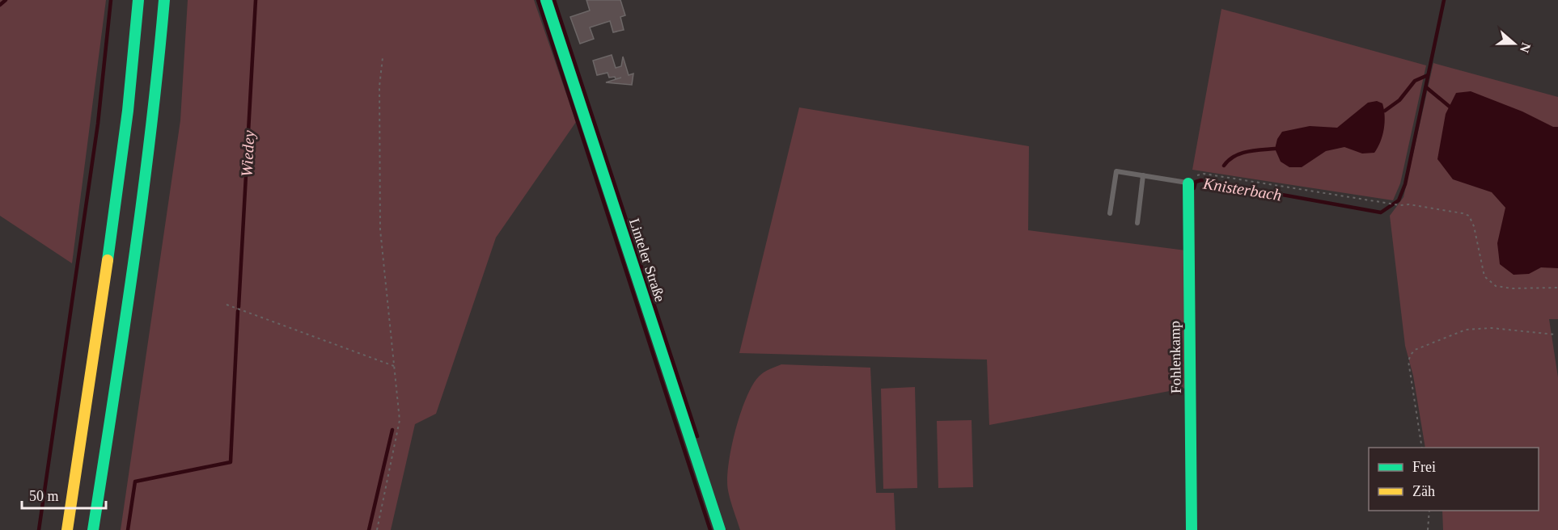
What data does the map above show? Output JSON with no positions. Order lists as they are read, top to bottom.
{
  "streets": {
    "main road": ["Linteler Straße", "Fohlenkamp"]
  },
  "water": ["Wiedey", "Knisterbach"],
  "legend": ["Frei", "Zäh"],
  "scale_bar": "50 m",
  "north": "right"
}
